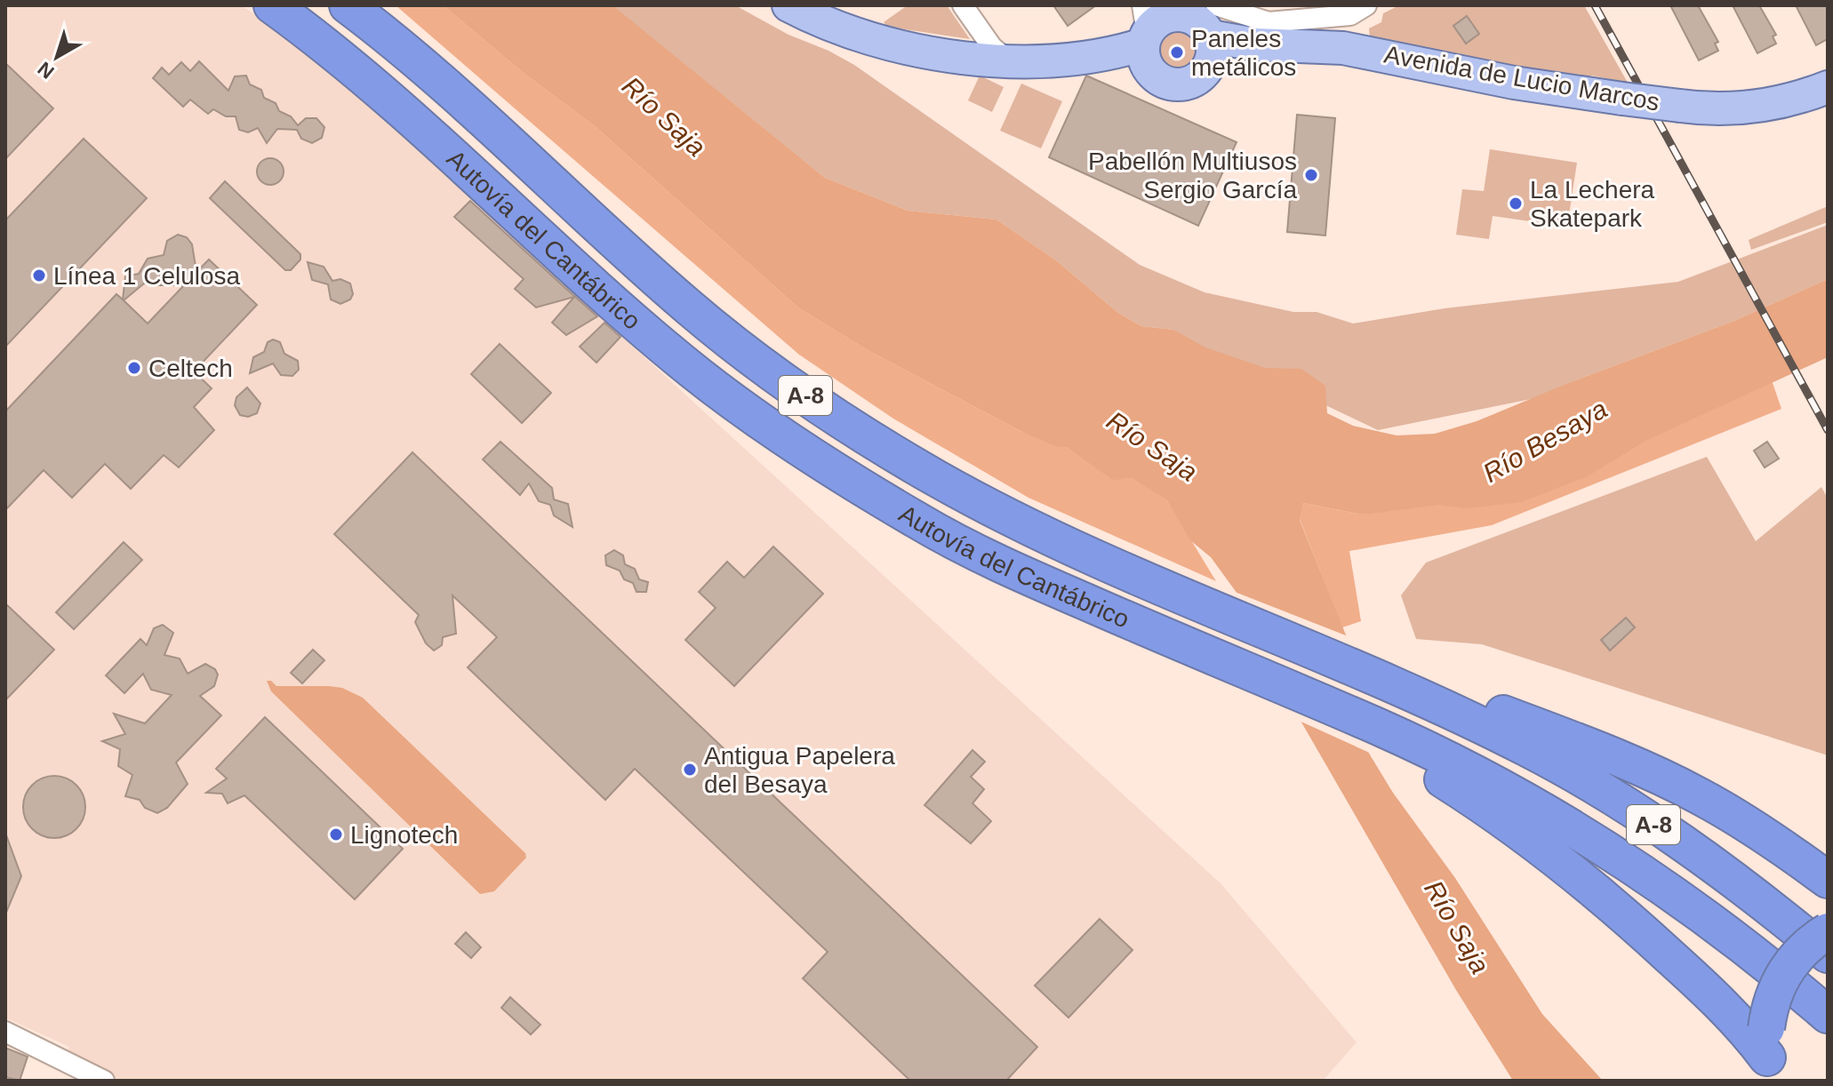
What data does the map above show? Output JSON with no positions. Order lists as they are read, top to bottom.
{
  "streets": {
    "highway": ["Autovía del Cantábrico", "A-8"],
    "main road": ["Avenida de Lucio Marcos"]
  },
  "water": ["Río Saja", "Río Besaya"],
  "places": [
    "Paneles metálicos",
    "Pabellón Multiusos Sergio García",
    "La Lechera Skatepark",
    "Línea 1 Celulosa",
    "Celtech",
    "Antigua Papelera del Besaya",
    "Lignotech"
  ],
  "north": "bottom left"
}
